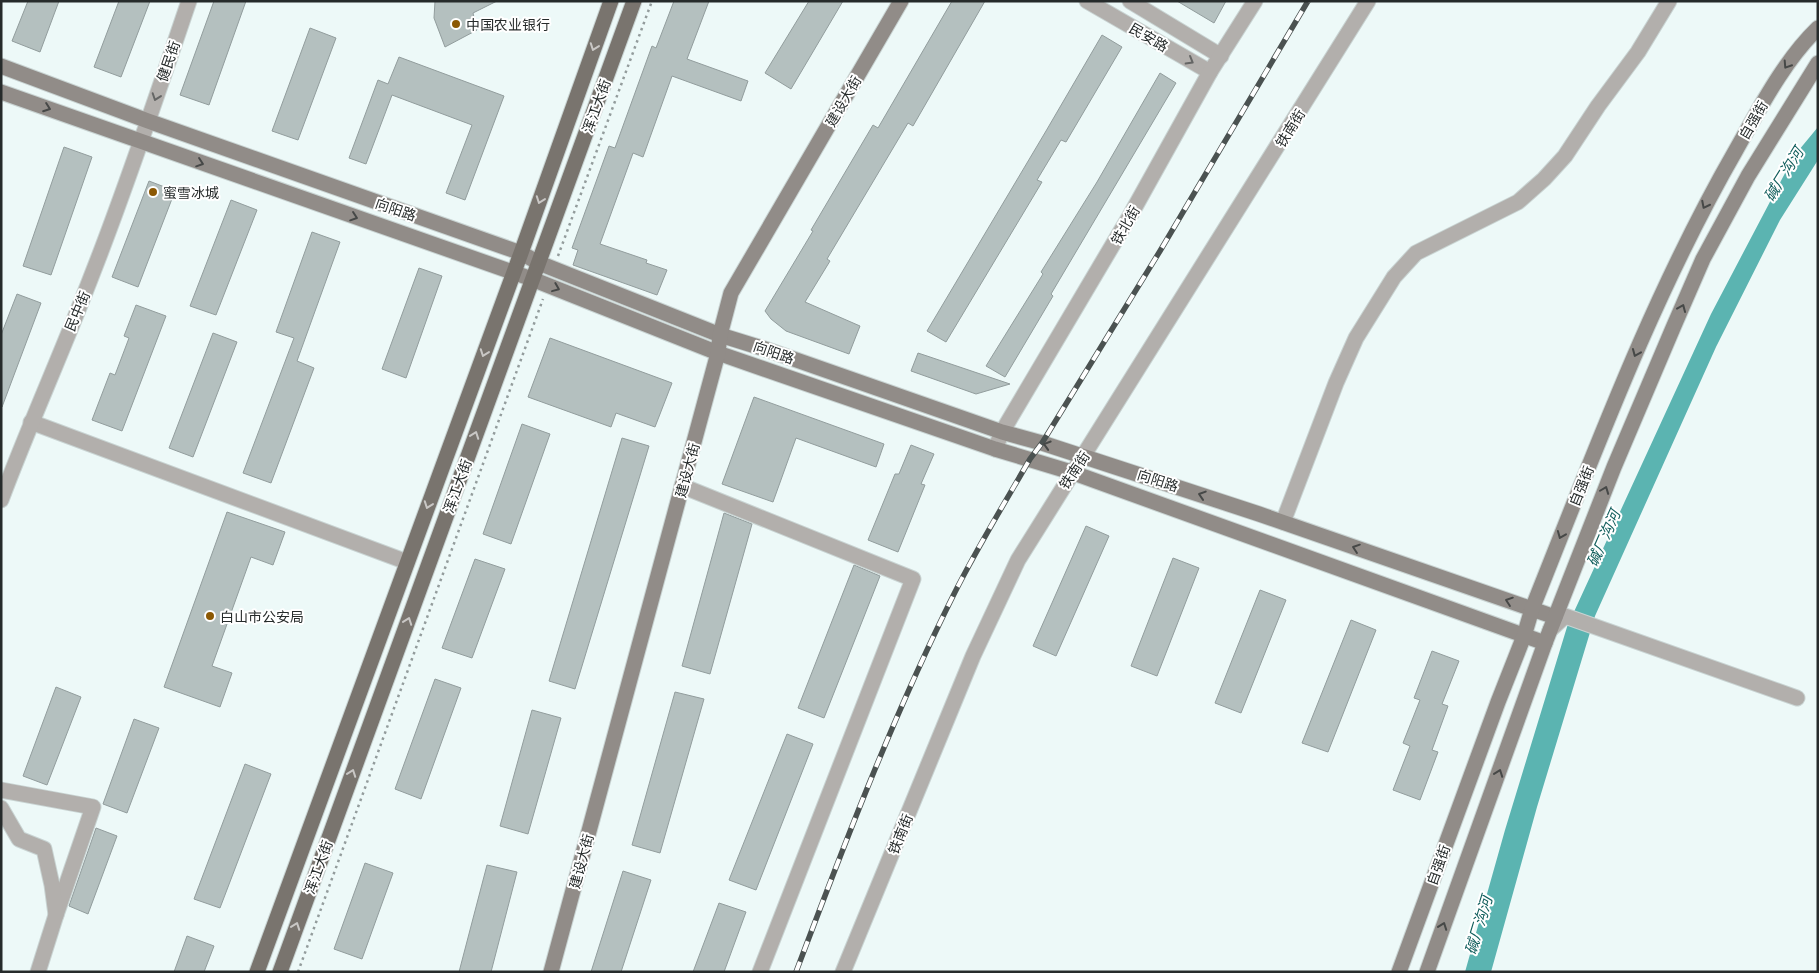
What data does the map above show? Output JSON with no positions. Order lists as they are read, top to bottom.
{
  "streets": {
    "main road": [
      "建设大街",
      "浑江大街",
      "自强街",
      "向阳路"
    ],
    "street": [
      "民安路",
      "健民街",
      "铁南街",
      "铁北街",
      "民中街"
    ]
  },
  "crossings": [
    ["民安路", "铁北街"],
    ["健民街", "向阳路"],
    ["健民街", "民中街"],
    ["建设大街", "向阳路"],
    ["浑江大街", "向阳路"],
    ["自强街", "向阳路"],
    ["铁南街", "向阳路"],
    ["向阳路", "铁北街"],
    ["向阳路", "民中街"]
  ],
  "one_way": ["健民街"],
  "water": ["碱厂沟河"],
  "places": ["中国农业银行", "蜜雪冰城", "白山市公安局"]
}
